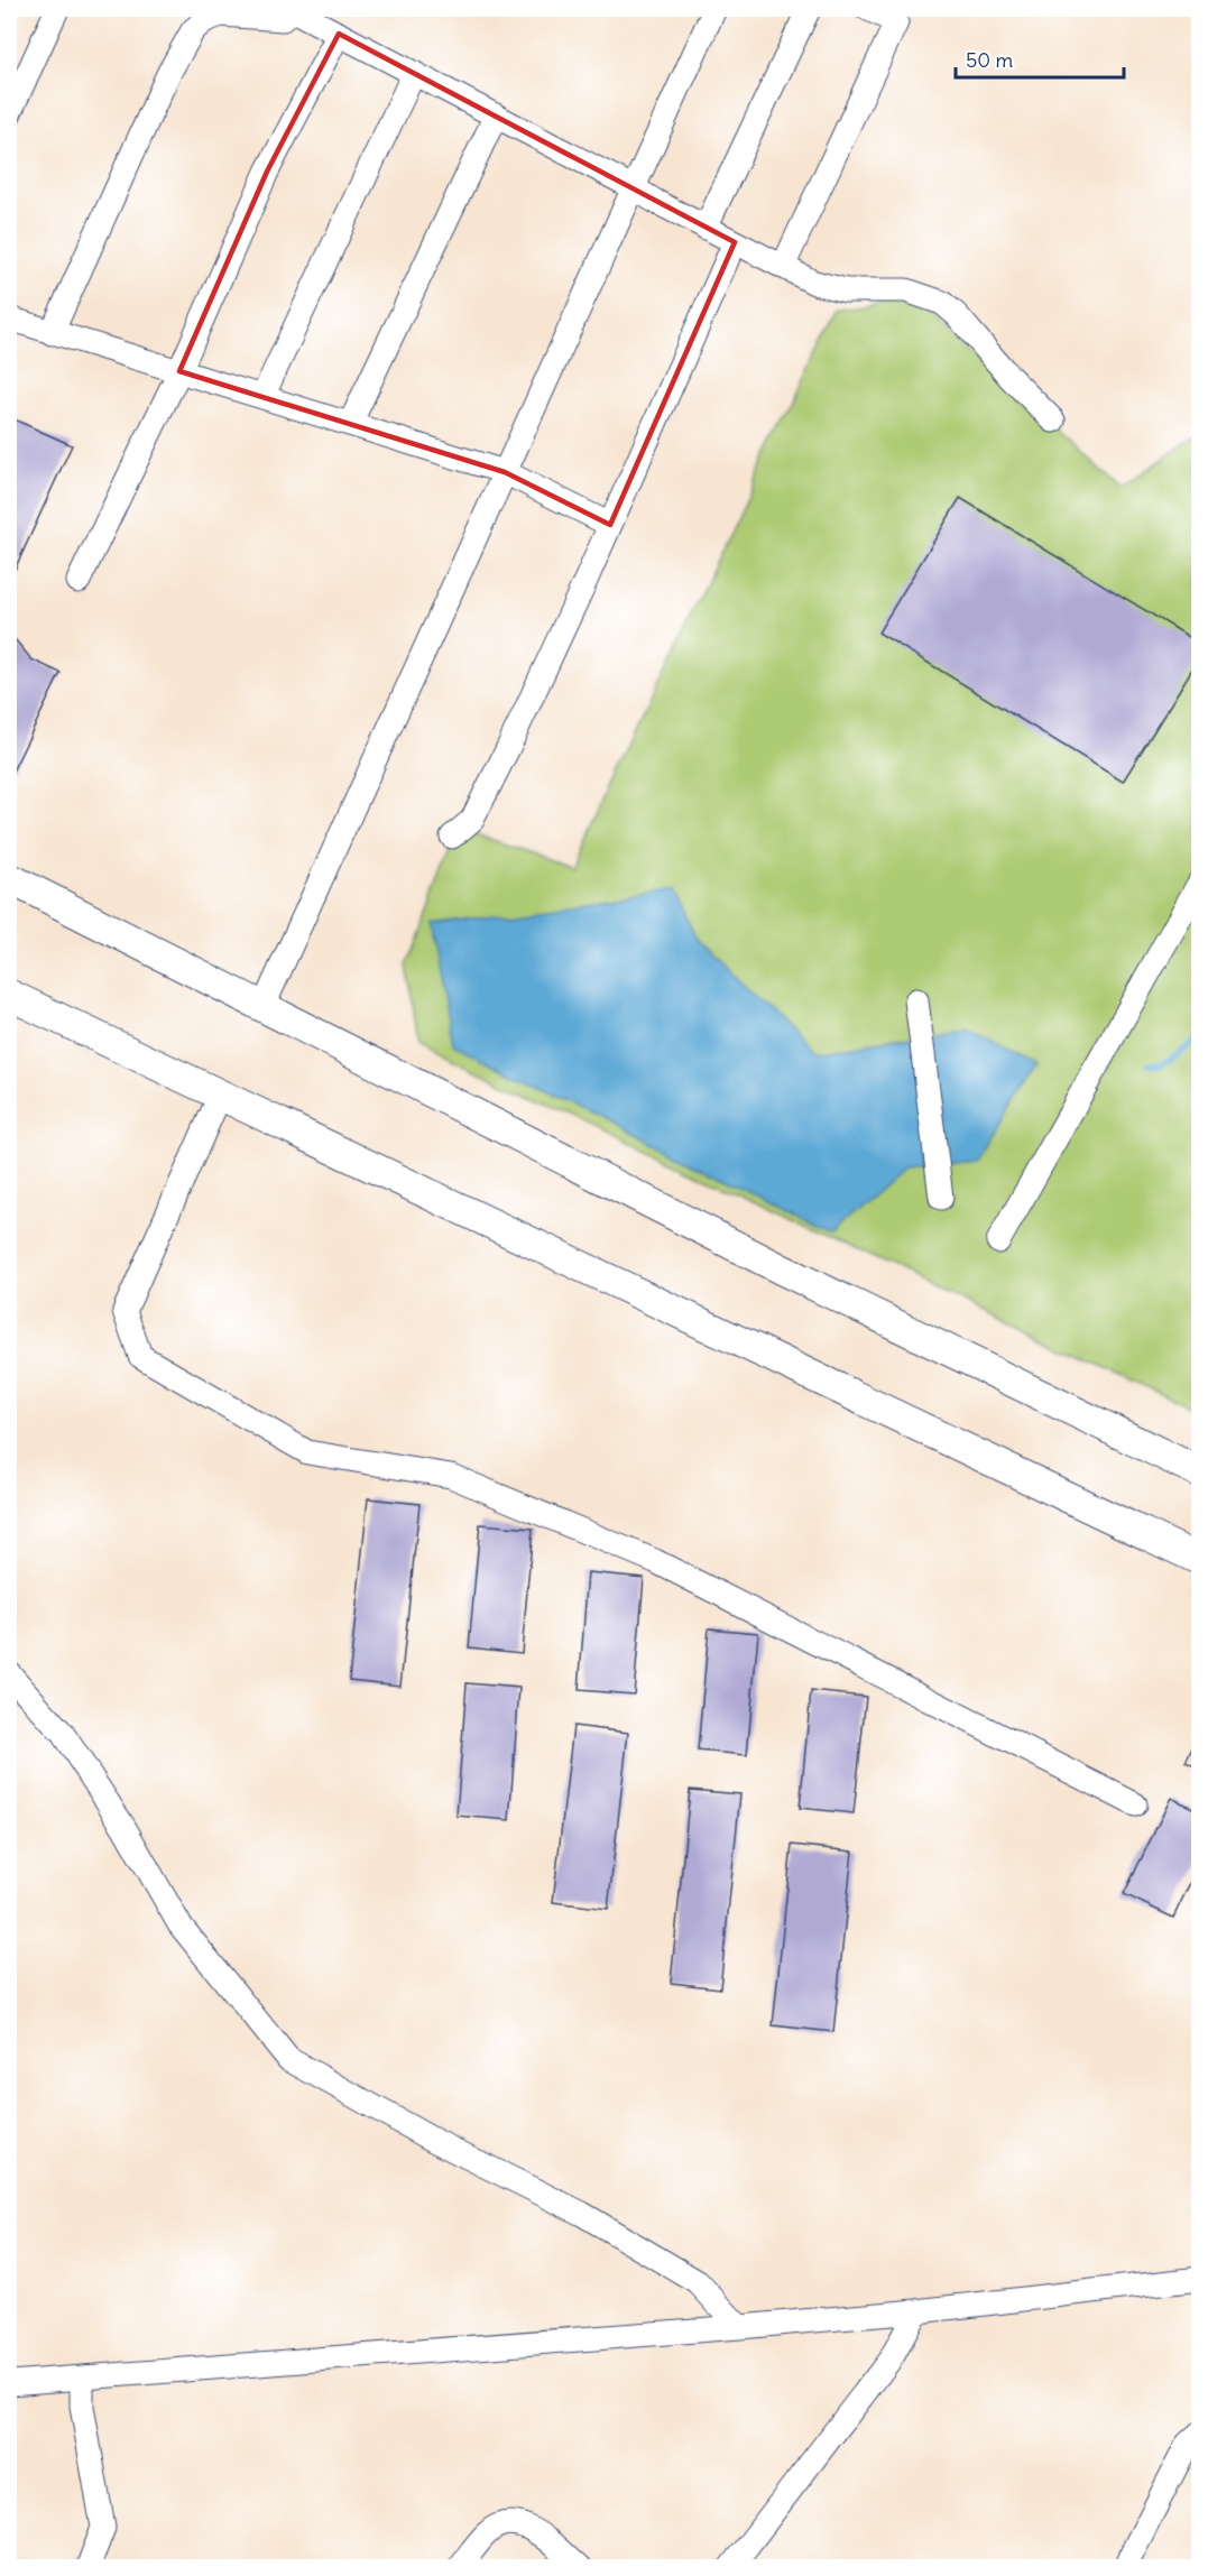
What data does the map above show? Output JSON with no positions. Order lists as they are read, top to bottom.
{
  "scale_bar": "50 m"
}
